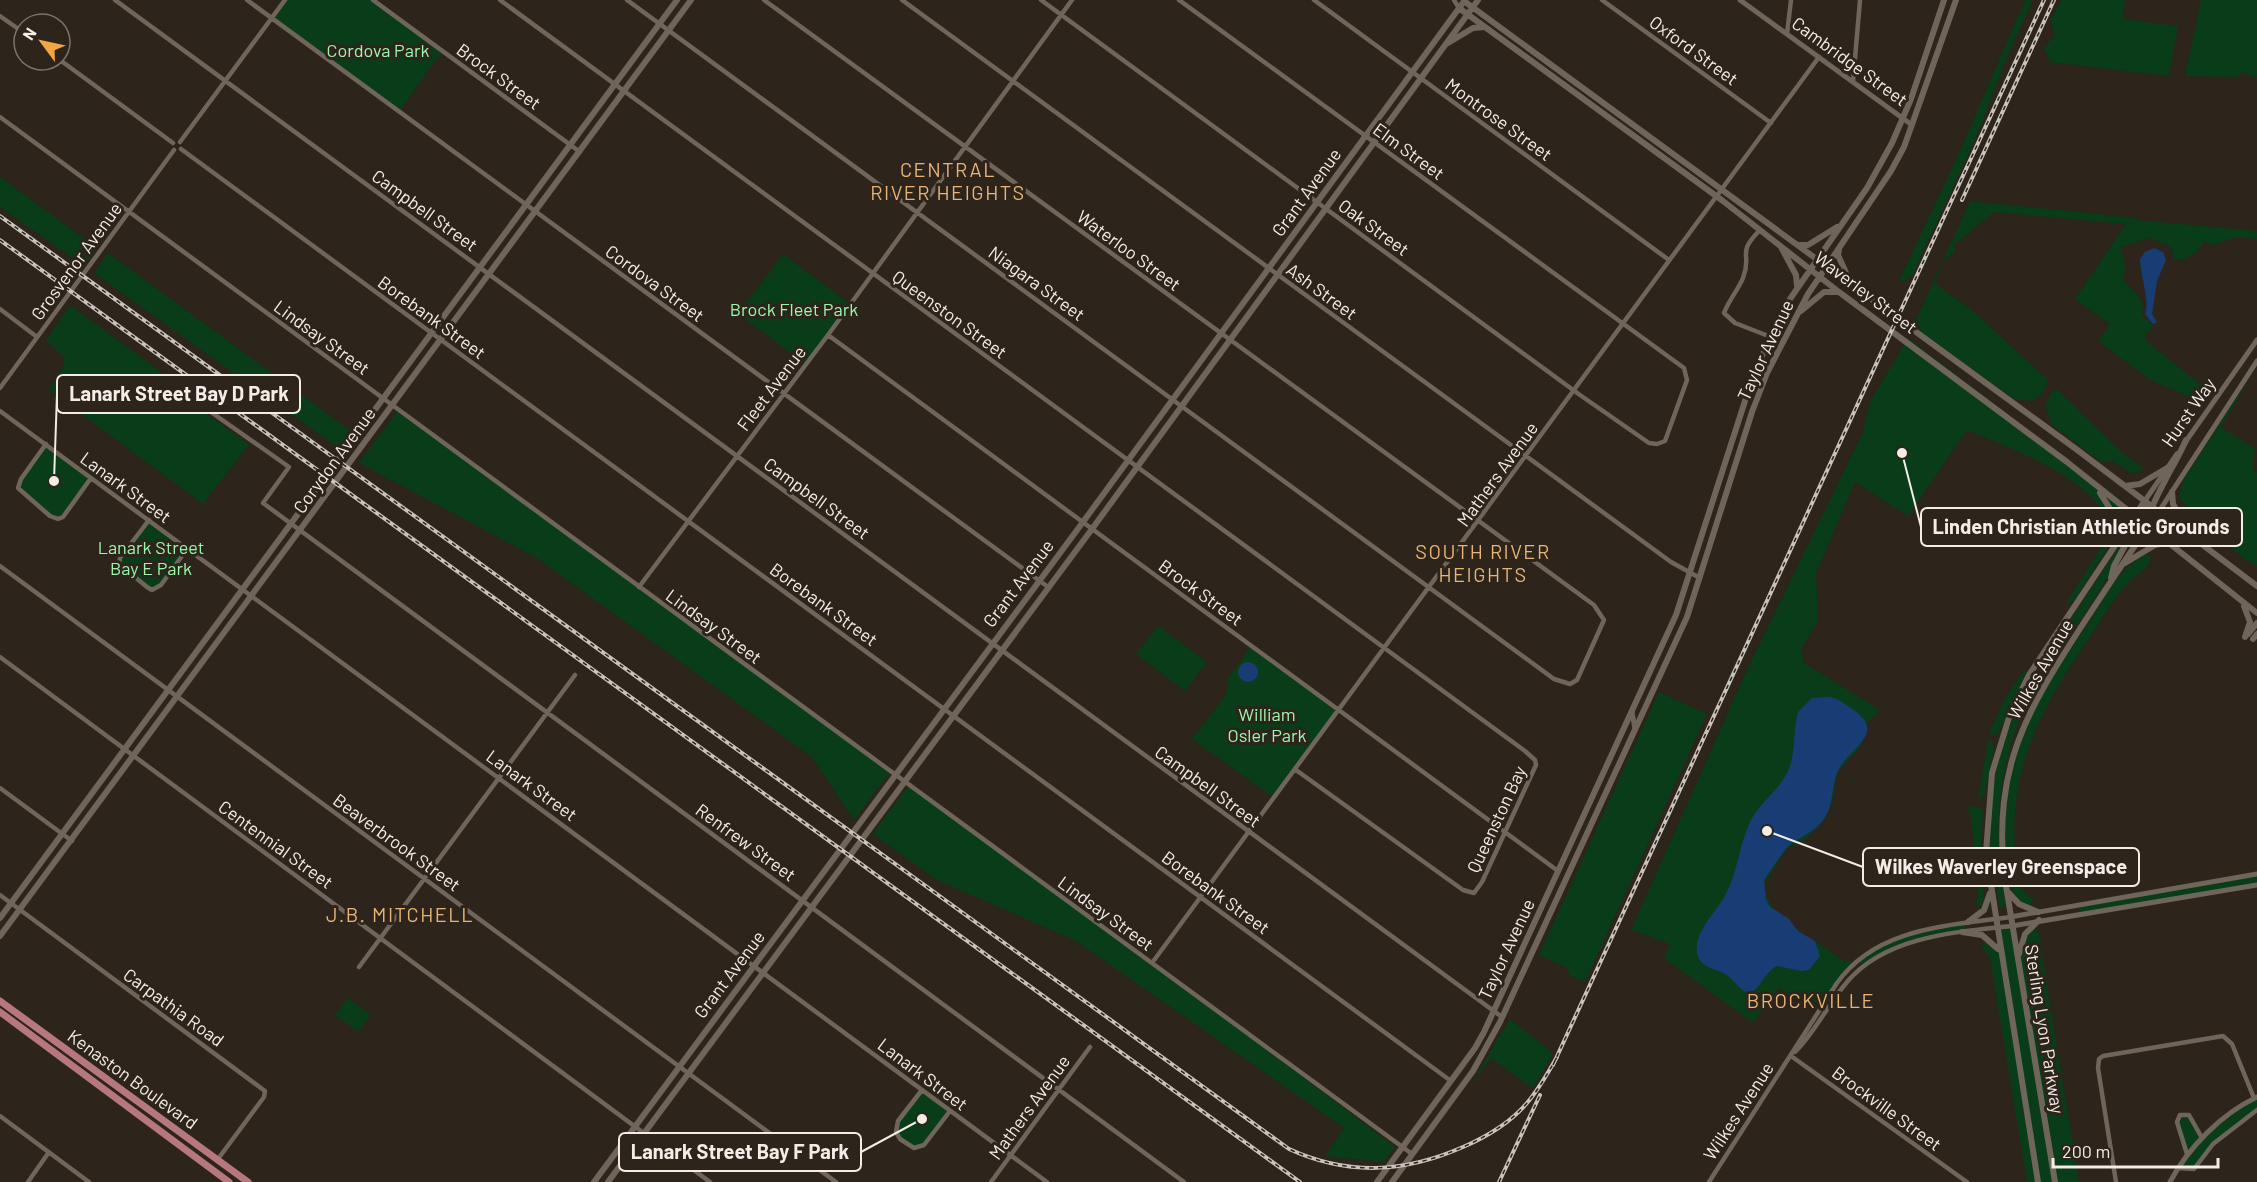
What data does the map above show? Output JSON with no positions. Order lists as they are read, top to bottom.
{
  "streets": {
    "main road": [
      "Grant Avenue",
      "Waverley Street",
      "Taylor Avenue",
      "Corydon Avenue",
      "Wilkes Avenue",
      "Sterling Lyon Parkway",
      "Kenaston Boulevard"
    ],
    "street": [
      "Oxford Street",
      "Cambridge Street",
      "Brock Street",
      "Montrose Street",
      "Elm Street",
      "Campbell Street",
      "Oak Street",
      "Waterloo Street",
      "Grosvenor Avenue",
      "Cordova Street",
      "Niagara Street",
      "Ash Street",
      "Queenston Street",
      "Borebank Street",
      "Lindsay Street",
      "Fleet Avenue",
      "Hurst Way",
      "Mathers Avenue",
      "Lanark Street",
      "Queenston Bay",
      "Beaverbrook Street",
      "Renfrew Street",
      "Centennial Street",
      "Carpathia Road",
      "Brockville Street"
    ]
  },
  "crossings": [
    ["Oxford Street", "Mathers Avenue"],
    ["Cambridge Street", "Taylor Avenue"],
    ["Cambridge Street", "Mathers Avenue"],
    ["Brock Street", "Grant Avenue"],
    ["Brock Street", "Taylor Avenue"],
    ["Brock Street", "Fleet Avenue"],
    ["Brock Street", "Corydon Avenue"],
    ["Brock Street", "Mathers Avenue"],
    ["Brock Street", "Queenston Bay"],
    ["Montrose Street", "Grant Avenue"],
    ["Montrose Street", "Mathers Avenue"],
    ["Elm Street", "Grant Avenue"],
    ["Elm Street", "Oak Street"],
    ["Elm Street", "Mathers Avenue"],
    ["Grant Avenue", "Campbell Street"],
    ["Grant Avenue", "Oak Street"],
    ["Grant Avenue", "Waterloo Street"],
    ["Grant Avenue", "Cordova Street"],
    ["Grant Avenue", "Niagara Street"],
    ["Grant Avenue", "Ash Street"],
    ["Grant Avenue", "Waverley Street"],
    ["Grant Avenue", "Queenston Street"],
    ["Grant Avenue", "Borebank Street"],
    ["Grant Avenue", "Lindsay Street"],
    ["Grant Avenue", "Lanark Street"],
    ["Grant Avenue", "Beaverbrook Street"],
    ["Grant Avenue", "Renfrew Street"],
    ["Grant Avenue", "Centennial Street"],
    ["Campbell Street", "Taylor Avenue"],
    ["Campbell Street", "Fleet Avenue"],
    ["Campbell Street", "Corydon Avenue"],
    ["Campbell Street", "Mathers Avenue"],
    ["Oak Street", "Fleet Avenue"],
    ["Oak Street", "Mathers Avenue"],
    ["Waterloo Street", "Niagara Street"],
    ["Waterloo Street", "Fleet Avenue"],
    ["Waterloo Street", "Mathers Avenue"],
    ["Grosvenor Avenue", "Lindsay Street"],
    ["Cordova Street", "Fleet Avenue"],
    ["Cordova Street", "Corydon Avenue"],
    ["Niagara Street", "Fleet Avenue"],
    ["Niagara Street", "Corydon Avenue"],
    ["Niagara Street", "Mathers Avenue"],
    ["Ash Street", "Taylor Avenue"],
    ["Ash Street", "Fleet Avenue"],
    ["Ash Street", "Mathers Avenue"],
    ["Waverley Street", "Taylor Avenue"],
    ["Waverley Street", "Hurst Way"],
    ["Waverley Street", "Mathers Avenue"],
    ["Waverley Street", "Wilkes Avenue"],
    ["Queenston Street", "Fleet Avenue"],
    ["Queenston Street", "Corydon Avenue"],
    ["Queenston Street", "Mathers Avenue"],
    ["Queenston Street", "Queenston Bay"],
    ["Borebank Street", "Taylor Avenue"],
    ["Borebank Street", "Fleet Avenue"],
    ["Borebank Street", "Corydon Avenue"],
    ["Borebank Street", "Mathers Avenue"],
    ["Lindsay Street", "Taylor Avenue"],
    ["Lindsay Street", "Fleet Avenue"],
    ["Lindsay Street", "Corydon Avenue"],
    ["Lindsay Street", "Mathers Avenue"],
    ["Hurst Way", "Wilkes Avenue"],
    ["Corydon Avenue", "Lanark Street"],
    ["Corydon Avenue", "Beaverbrook Street"],
    ["Corydon Avenue", "Renfrew Street"],
    ["Corydon Avenue", "Centennial Street"],
    ["Corydon Avenue", "Carpathia Road"],
    ["Mathers Avenue", "Lanark Street"],
    ["Mathers Avenue", "Queenston Bay"],
    ["Mathers Avenue", "Renfrew Street"],
    ["Wilkes Avenue", "Sterling Lyon Parkway"],
    ["Wilkes Avenue", "Brockville Street"],
    ["Carpathia Road", "Kenaston Boulevard"]
  ],
  "districts": [
    "CENTRAL RIVER HEIGHTS",
    "SOUTH RIVER HEIGHTS",
    "J.B. MITCHELL",
    "BROCKVILLE"
  ],
  "parks": [
    "Cordova Park",
    "Brock Fleet Park",
    "Lanark Street Bay E Park",
    "William Osler Park"
  ],
  "places": [
    "Linden Christian Athletic Grounds",
    "Lanark Street Bay D Park",
    "Wilkes Waverley Greenspace",
    "Lanark Street Bay F Park"
  ],
  "scale_bar": "200 m",
  "north": "top left"
}
